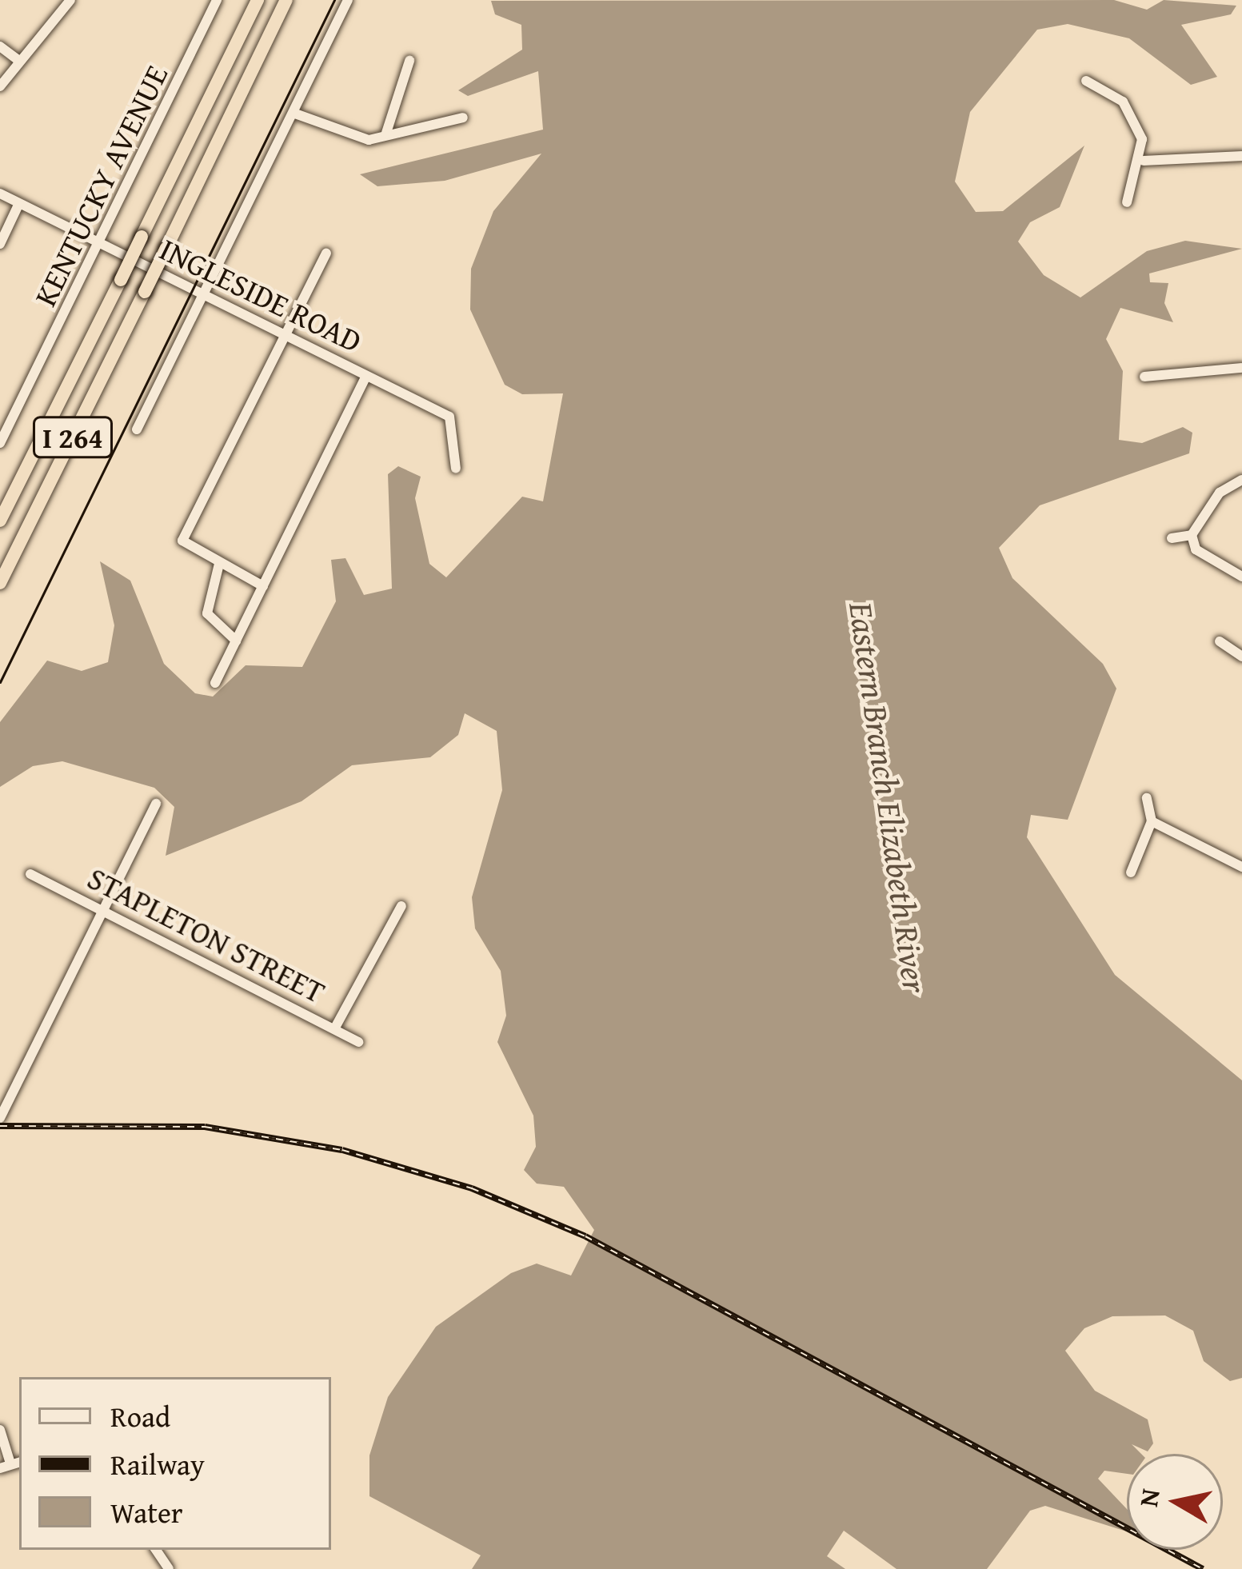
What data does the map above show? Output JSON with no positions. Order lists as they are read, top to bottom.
{
  "streets": {
    "highway": ["I 264"],
    "street": ["KENTUCKY AVENUE", "INGLESIDE ROAD", "STAPLETON STREET"]
  },
  "crossings": [
    ["KENTUCKY AVENUE", "INGLESIDE ROAD"]
  ],
  "water": ["Eastern Branch Elizabeth River"],
  "legend": ["Road", "Railway", "Water"],
  "north": "left"
}
